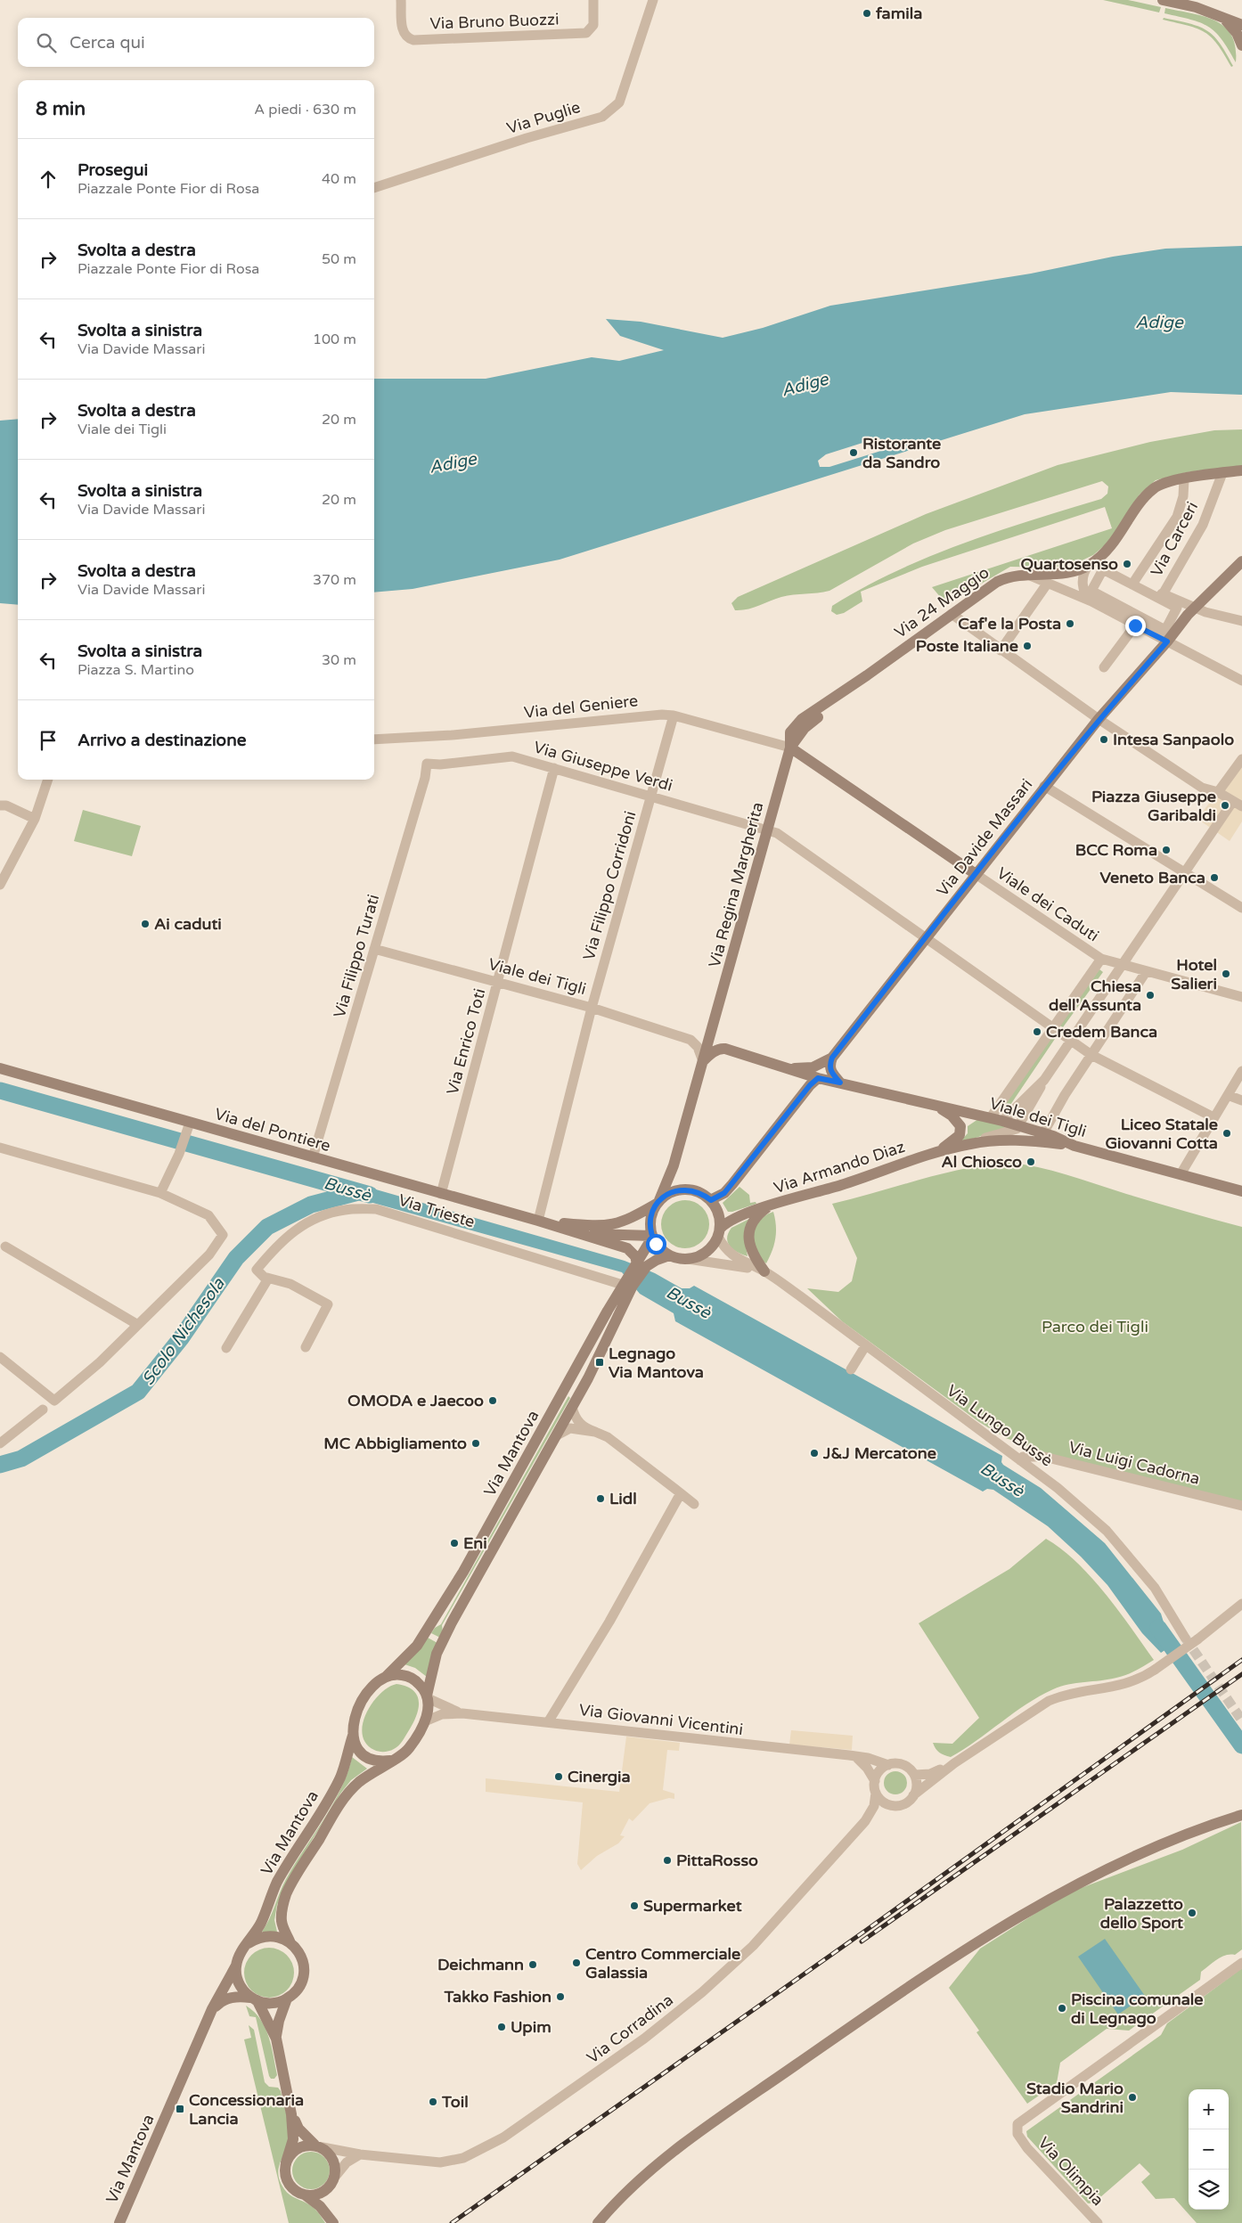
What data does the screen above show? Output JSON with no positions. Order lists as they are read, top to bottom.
{
  "streets": {
    "main road": [
      "Via 24 Maggio",
      "Via Davide Massari",
      "Via Regina Margherita",
      "Viale dei Caduti",
      "Viale dei Tigli",
      "Via del Pontiere",
      "Via Armando Diaz",
      "Via Mantova"
    ],
    "street": [
      "Via Bruno Buozzi",
      "Via Puglie",
      "Via Carceri",
      "Via del Geniere",
      "Via Giuseppe Verdi",
      "Via Filippo Corridoni",
      "Via Filippo Turati",
      "Via Enrico Toti",
      "Via Trieste",
      "Via Lungo Bussè",
      "Via Luigi Cadorna",
      "Via Giovanni Vicentini",
      "Via Corradina",
      "Via Olimpia"
    ]
  },
  "crossings": [
    ["Via Carceri", "Via 24 Maggio"],
    ["Via Carceri", "Via Davide Massari"],
    ["Via 24 Maggio", "Via del Geniere"],
    ["Via 24 Maggio", "Via Regina Margherita"],
    ["Via 24 Maggio", "Viale dei Caduti"],
    ["Via del Geniere", "Via Regina Margherita"],
    ["Via del Geniere", "Via Filippo Corridoni"],
    ["Via del Geniere", "Viale dei Caduti"],
    ["Via Giuseppe Verdi", "Via Davide Massari"],
    ["Via Giuseppe Verdi", "Via Regina Margherita"],
    ["Via Giuseppe Verdi", "Via Filippo Corridoni"],
    ["Via Giuseppe Verdi", "Via Filippo Turati"],
    ["Via Giuseppe Verdi", "Via Enrico Toti"],
    ["Via Davide Massari", "Viale dei Caduti"],
    ["Via Davide Massari", "Viale dei Tigli"],
    ["Via Regina Margherita", "Viale dei Caduti"],
    ["Via Regina Margherita", "Via del Pontiere"],
    ["Via Regina Margherita", "Via Armando Diaz"],
    ["Via Regina Margherita", "Via Lungo Bussè"],
    ["Via Regina Margherita", "Via Mantova"],
    ["Via Filippo Corridoni", "Viale dei Tigli"],
    ["Via Filippo Corridoni", "Via del Pontiere"],
    ["Via Filippo Turati", "Viale dei Tigli"],
    ["Via Filippo Turati", "Via del Pontiere"],
    ["Viale dei Tigli", "Via Enrico Toti"],
    ["Viale dei Tigli", "Via Armando Diaz"],
    ["Via Enrico Toti", "Via del Pontiere"],
    ["Via del Pontiere", "Via Armando Diaz"],
    ["Via del Pontiere", "Via Lungo Bussè"],
    ["Via del Pontiere", "Via Mantova"],
    ["Via Armando Diaz", "Via Lungo Bussè"],
    ["Via Armando Diaz", "Via Mantova"],
    ["Via Trieste", "Via Mantova"],
    ["Via Lungo Bussè", "Via Mantova"],
    ["Via Lungo Bussè", "Via Luigi Cadorna"],
    ["Via Mantova", "Via Giovanni Vicentini"],
    ["Via Giovanni Vicentini", "Via Corradina"]
  ],
  "water": ["Adige", "Bussè", "Scolo Nichesola"],
  "parks": ["Parco dei Tigli"],
  "places": {
    "other": [
      "famila",
      "Ristorante da Sandro",
      "Quartosenso",
      "Caf'e la Posta",
      "Poste Italiane",
      "Intesa Sanpaolo",
      "Piazza Giuseppe Garibaldi",
      "BCC Roma",
      "Veneto Banca",
      "Ai caduti",
      "Hotel Salieri",
      "Chiesa dell'Assunta",
      "Credem Banca",
      "Liceo Statale Giovanni Cotta",
      "Al Chiosco",
      "OMODA e Jaecoo",
      "MC Abbigliamento",
      "J&J Mercatone",
      "Lidl",
      "Eni",
      "Cinergia",
      "PittaRosso",
      "Supermarket",
      "Palazzetto dello Sport",
      "Centro Commerciale Galassia",
      "Deichmann",
      "Takko Fashion",
      "Piscina comunale di Legnago",
      "Upim",
      "Stadio Mario Sandrini",
      "Toil"
    ],
    "transit": ["Legnago Via Mantova", "Concessionaria Lancia"]
  },
  "page": {
    "search": "Cerca qui",
    "heading": ["8 min", "A piedi · 630 m"],
    "list": [
      ["Prosegui", "Piazzale Ponte Fior di Rosa", "40 m"],
      ["Svolta a destra", "Piazzale Ponte Fior di Rosa", "50 m"],
      ["Svolta a sinistra", "Via Davide Massari", "100 m"],
      ["Svolta a destra", "Viale dei Tigli", "20 m"],
      ["Svolta a sinistra", "Via Davide Massari", "20 m"],
      ["Svolta a destra", "Via Davide Massari", "370 m"],
      ["Svolta a sinistra", "Piazza S. Martino", "30 m"],
      "Arrivo a destinazione"
    ],
    "map_buttons": ["+", "−"]
  }
}
